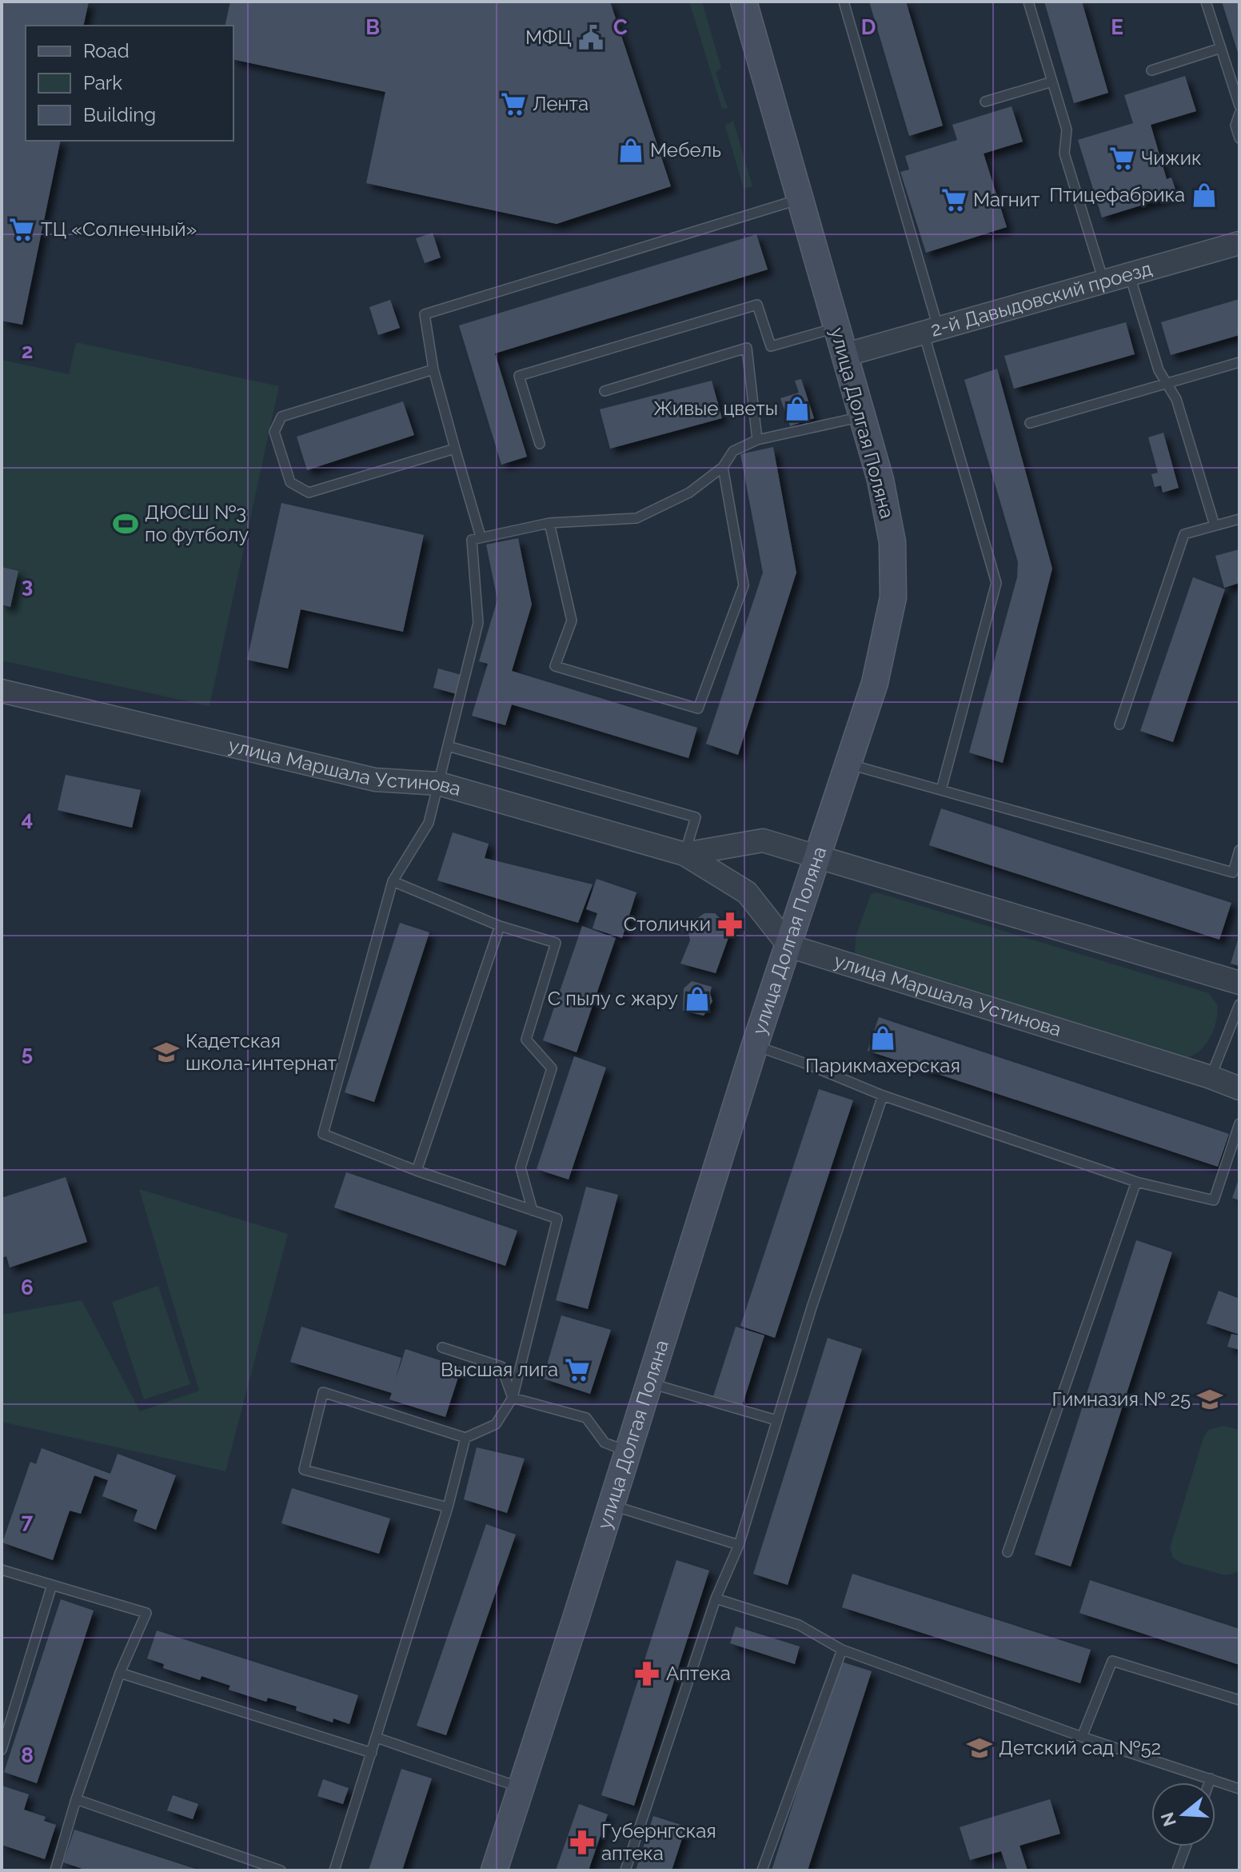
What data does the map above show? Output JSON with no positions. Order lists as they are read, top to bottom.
{
  "streets": {
    "main road": ["улица Долгая Поляна"],
    "street": ["2-й Давыдовский проезд", "улица Маршала Устинова"]
  },
  "crossings": [
    ["2-й Давыдовский проезд", "улица Долгая Поляна"],
    ["улица Долгая Поляна", "улица Маршала Устинова"]
  ],
  "places": {
    "public building": ["МФЦ"],
    "supermarket": [
      "Лента",
      "Чижик",
      "Магнит",
      "ТЦ «Солнечный»",
      "Высшая лига"
    ],
    "shop": [
      "Мебель",
      "Птицефабрика",
      "Живые цветы",
      "C пылу с жару",
      "Парикмахерская"
    ],
    "sports": ["ДЮСШ №3 по футболу"],
    "pharmacy": ["Столички", "Аптека", "Губернгская аптека"],
    "school or university": ["Кадетская школа-интернат", "Гимназия № 25", "Детский сад №52"]
  },
  "legend": ["Road", "Park", "Building"],
  "north": "left",
  "grid": {
    "columns": [
      "B",
      "C",
      "D",
      "E"
    ],
    "rows": [
      "2",
      "3",
      "4",
      "5",
      "6",
      "7",
      "8"
    ]
  }
}
